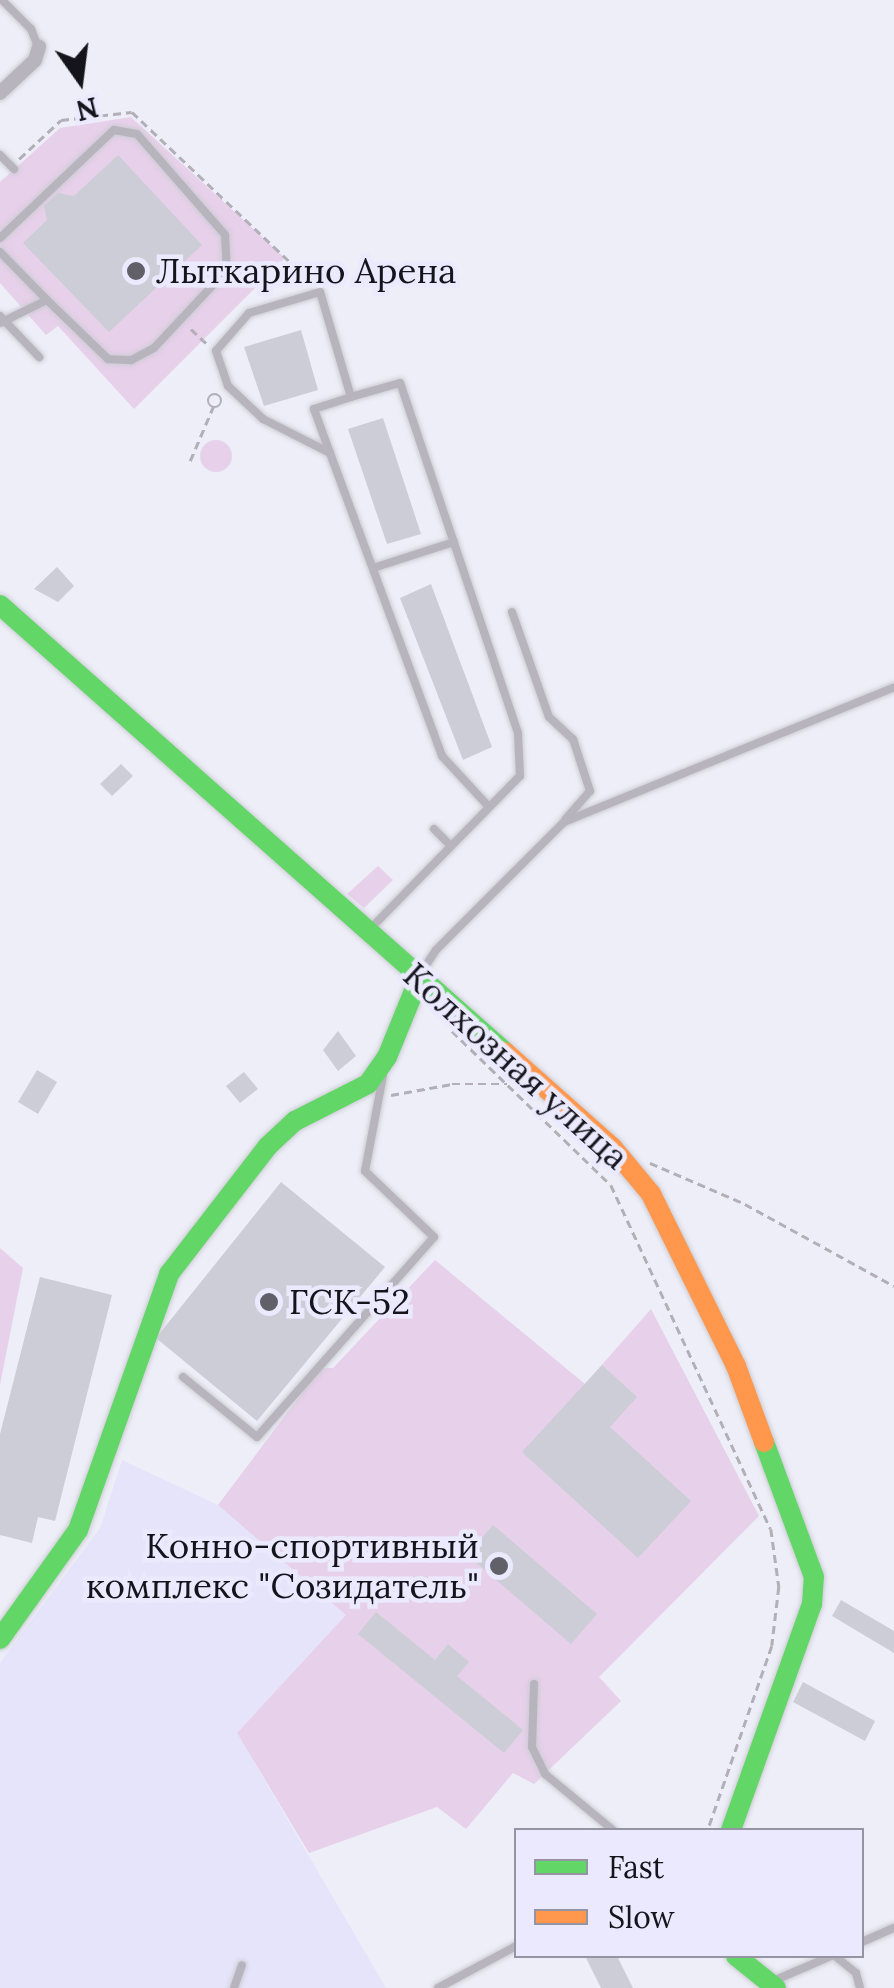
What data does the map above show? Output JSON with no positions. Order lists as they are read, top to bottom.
{
  "streets": {
    "street": ["Колхозная улица"]
  },
  "places": ["Лыткарино Арена", "ГСК-52", "Конно-спортивный комплекс \"Созидатель\""],
  "legend": ["Fast", "Slow"],
  "north": "bottom"
}
